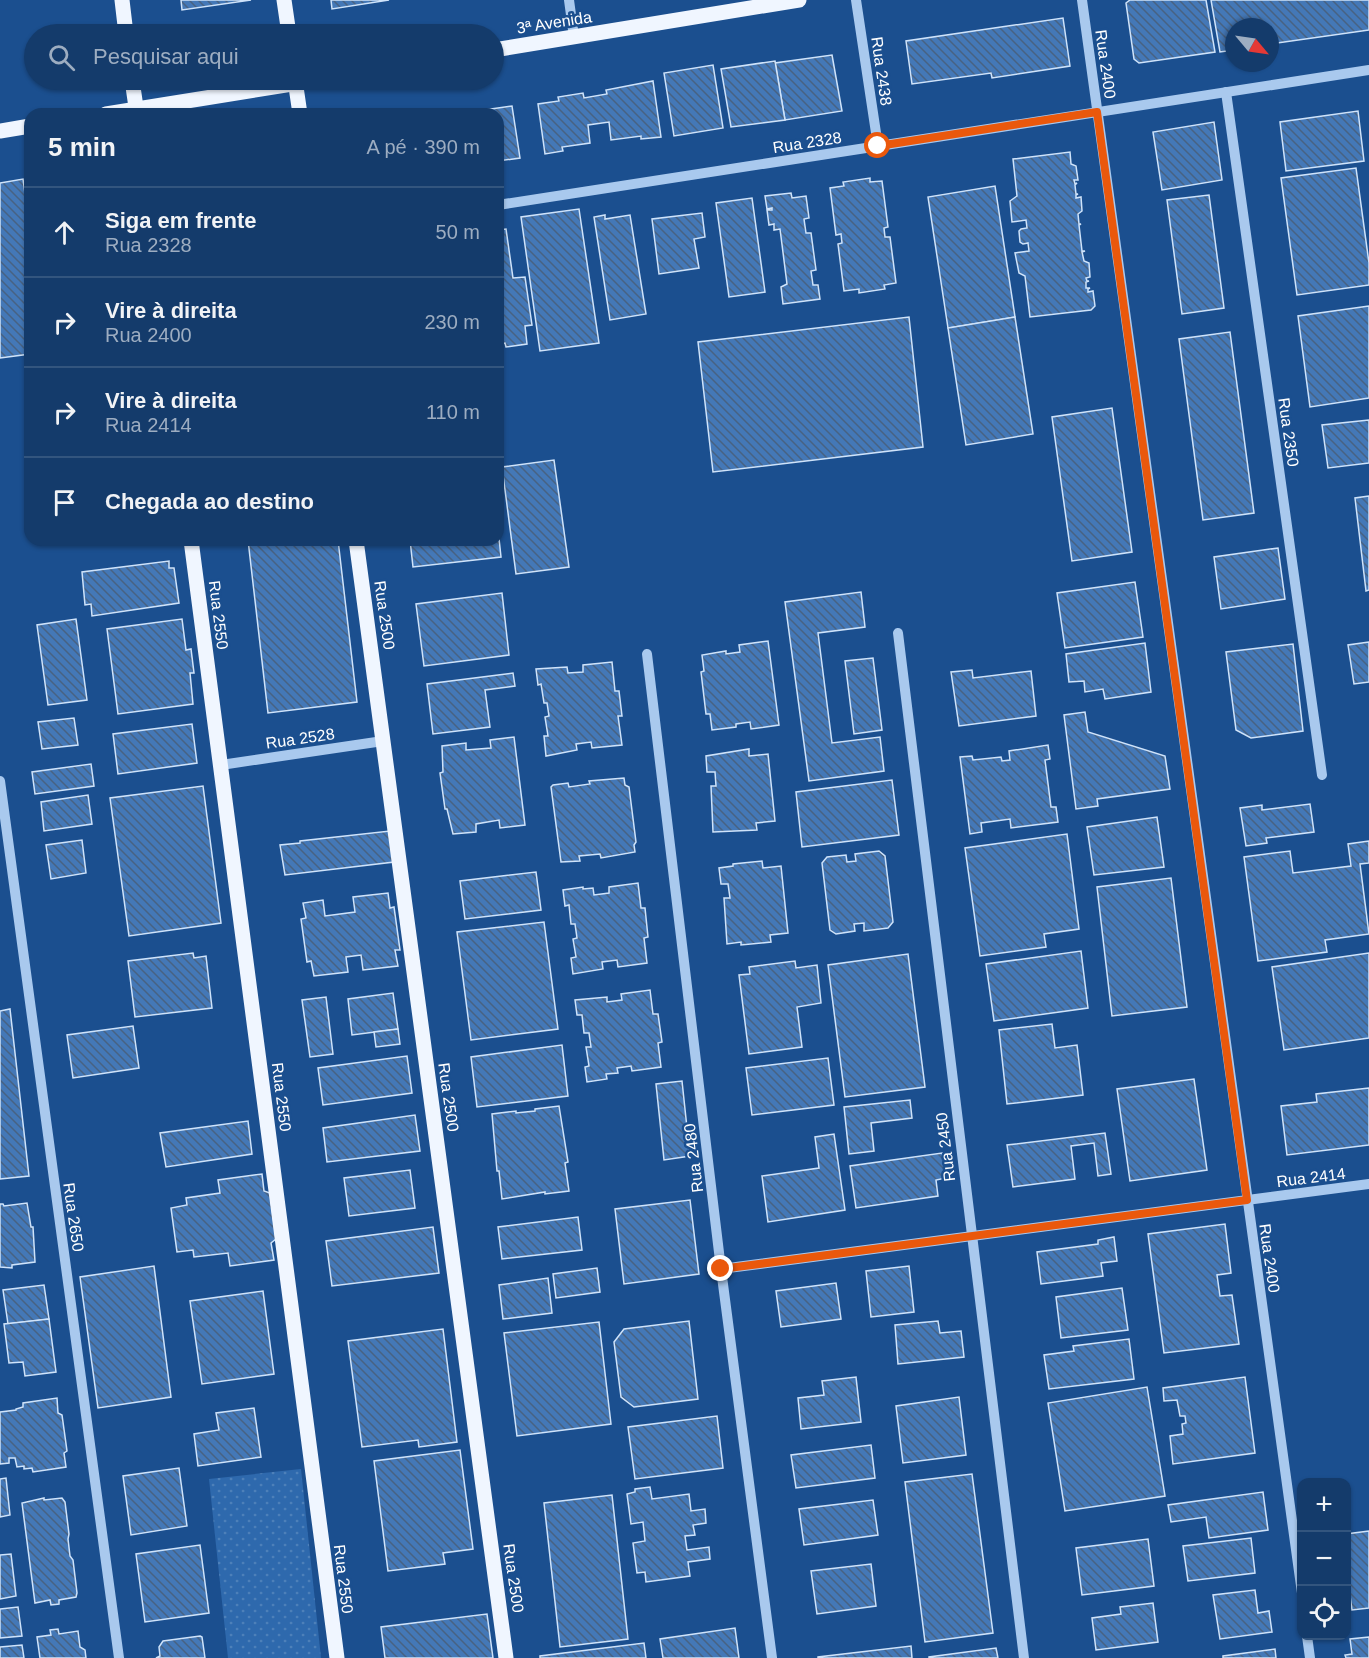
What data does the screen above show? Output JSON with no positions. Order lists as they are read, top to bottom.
{
  "streets": {
    "main road": ["3ª Avenida", "Rua 2550", "Rua 2500"],
    "street": [
      "Rua 2400",
      "Rua 2438",
      "Rua 2328",
      "Rua 2350",
      "Rua 2528",
      "Rua 2450",
      "Rua 2480",
      "Rua 2414",
      "Rua 2650"
    ]
  },
  "crossings": [
    ["Rua 2400", "Rua 2328"],
    ["Rua 2400", "Rua 2414"],
    ["Rua 2438", "Rua 2328"],
    ["Rua 2328", "Rua 2350"],
    ["Rua 2550", "Rua 2528"],
    ["Rua 2500", "Rua 2528"],
    ["Rua 2450", "Rua 2414"],
    ["Rua 2480", "Rua 2414"]
  ],
  "north": "bottom right",
  "page": {
    "search": "Pesquisar aqui",
    "heading": ["5 min", "A pé · 390 m"],
    "list": [
      ["Siga em frente", "Rua 2328", "50 m"],
      ["Vire à direita", "Rua 2400", "230 m"],
      ["Vire à direita", "Rua 2414", "110 m"],
      "Chegada ao destino"
    ],
    "map_buttons": ["+", "−"]
  }
}
